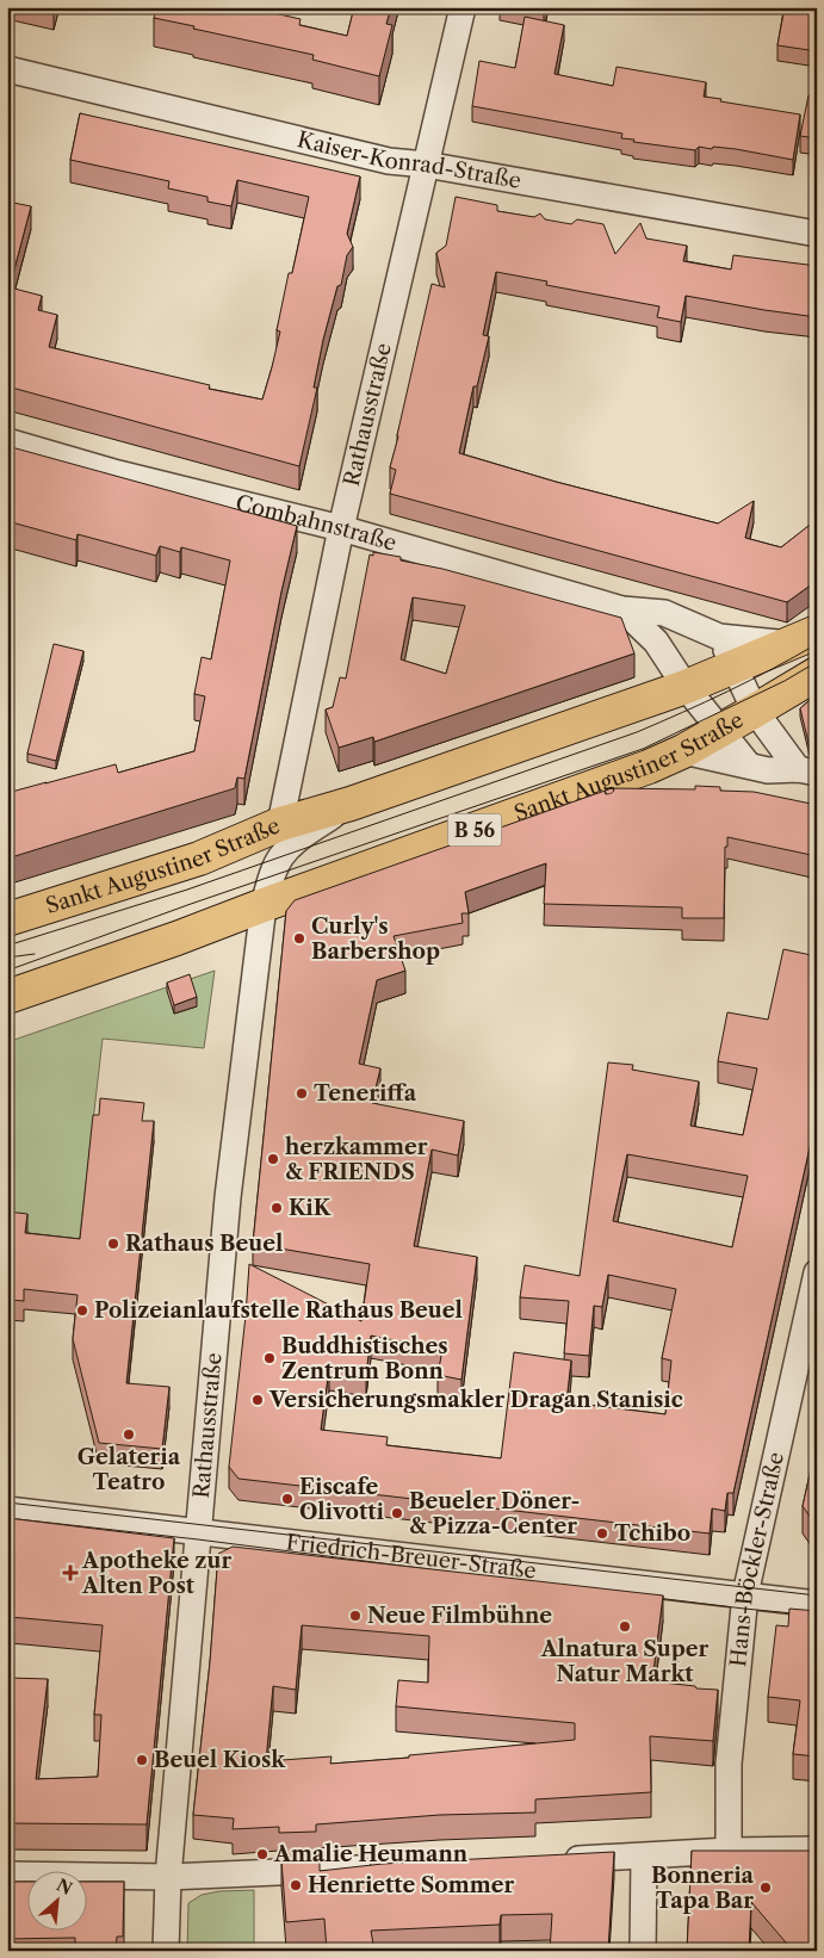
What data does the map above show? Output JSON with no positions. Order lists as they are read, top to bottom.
{
  "streets": {
    "main road": ["Sankt Augustiner Straße", "B 56"],
    "street": [
      "Kaiser-Konrad-Straße",
      "Rathausstraße",
      "Combahnstraße",
      "Friedrich-Breuer-Straße",
      "Hans-Böckler-Straße"
    ]
  },
  "crossings": [
    ["Kaiser-Konrad-Straße", "Rathausstraße"],
    ["Rathausstraße", "Combahnstraße"],
    ["Rathausstraße", "Sankt Augustiner Straße"],
    ["Rathausstraße", "Friedrich-Breuer-Straße"],
    ["Combahnstraße", "Sankt Augustiner Straße"],
    ["Friedrich-Breuer-Straße", "Hans-Böckler-Straße"]
  ],
  "places": {
    "other": [
      "Curly's Barbershop",
      "Teneriffa",
      "herzkammer & FRIENDS",
      "KiK",
      "Rathaus Beuel",
      "Polizeianlaufstelle Rathaus Beuel",
      "Buddhistisches Zentrum Bonn",
      "Versicherungsmakler Dragan Stanisic",
      "Gelateria Teatro",
      "Eiscafe Olivotti",
      "Beueler Döner- & Pizza-Center",
      "Tchibo",
      "Neue Filmbühne",
      "Alnatura Super Natur Markt",
      "Beuel Kiosk",
      "Amalie Heumann",
      "Henriette Sommer",
      "Bonneria Tapa Bar"
    ],
    "health": ["Apotheke zur Alten Post"]
  },
  "north": "top right"
}
